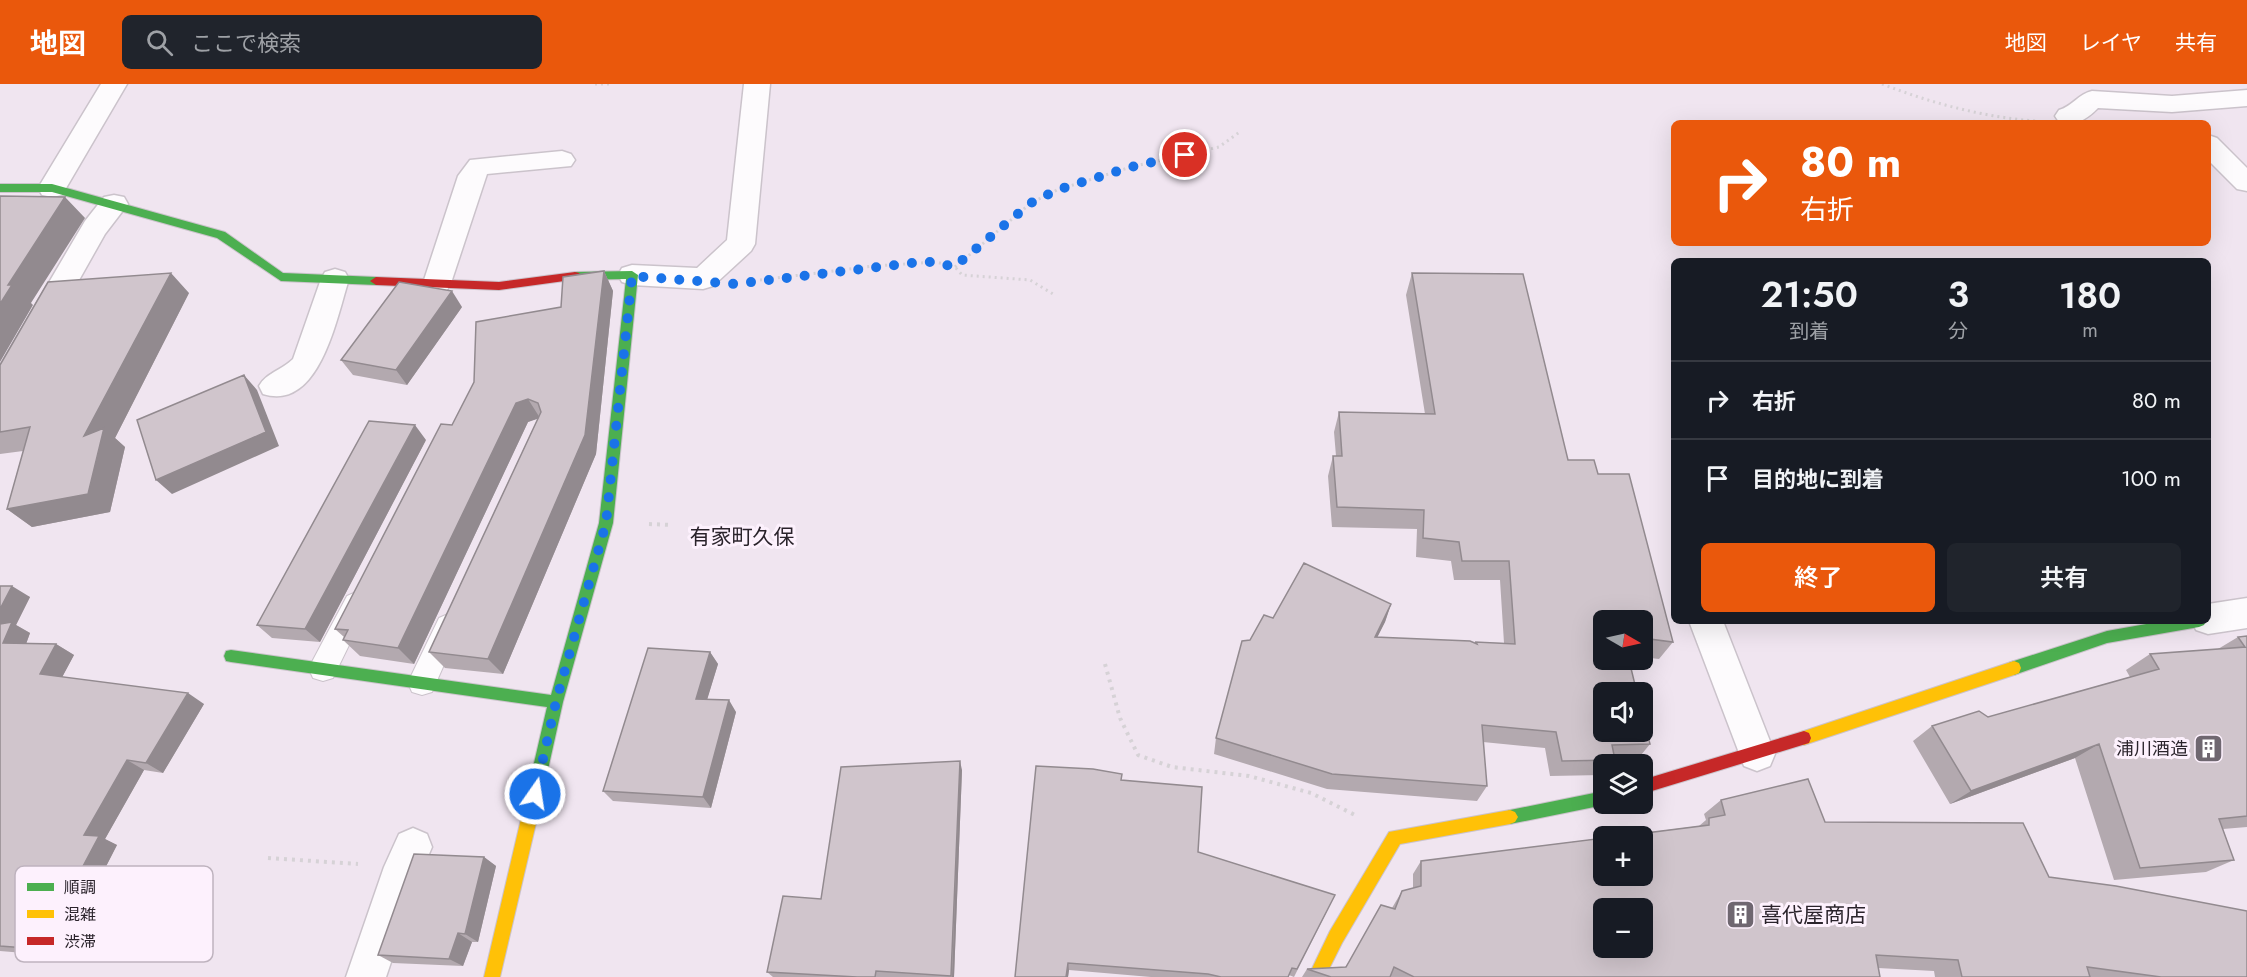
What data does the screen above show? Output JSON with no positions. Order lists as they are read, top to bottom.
{
  "districts": ["有家町久保"],
  "places": {
    "building": ["浦川酒造", "喜代屋商店"]
  },
  "legend": ["順調", "混雑", "渋滞"],
  "north": "right",
  "page": {
    "header": "地図",
    "search": "ここで検索",
    "nav": ["地図", "レイヤ", "共有"],
    "turn": ["80 m", "右折"],
    "eta": [
      "21:50",
      "到着",
      "3",
      "分",
      "180",
      "m"
    ],
    "list": [
      {
        "name": "右折",
        "value": "80 m"
      },
      {
        "name": "目的地に到着",
        "value": "100 m"
      }
    ],
    "buttons": ["終了", "共有"],
    "map_buttons": ["+", "−"]
  }
}
